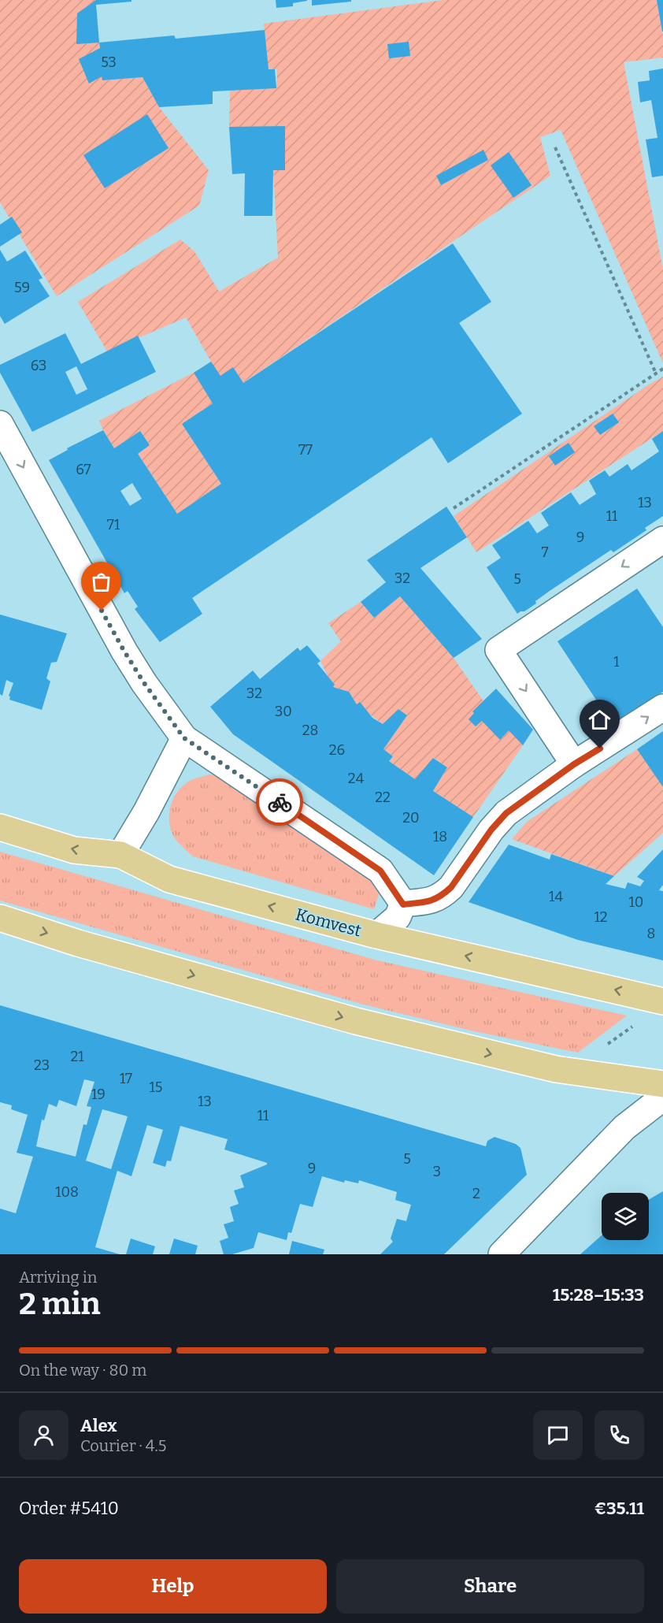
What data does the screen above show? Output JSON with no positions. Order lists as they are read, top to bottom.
{
  "streets": {
    "main road": ["Komvest"]
  },
  "house_numbers": [
    "53",
    "59",
    "63",
    "77",
    "67",
    "13",
    "11",
    "71",
    "9",
    "7",
    "32",
    "5",
    "1",
    "32",
    "30",
    "28",
    "26",
    "24",
    "22",
    "20",
    "18",
    "14",
    "10",
    "12",
    "8",
    "21",
    "23",
    "17",
    "15",
    "19",
    "13",
    "11",
    "5",
    "9",
    "3",
    "108",
    "2"
  ],
  "page": {
    "heading": ["2 min", "Arriving in", "15:28–15:33"],
    "panel": [
      "Alex",
      "Courier · 4.5",
      "Order #5410",
      "€35.11"
    ],
    "bar": "On the way · 80 m",
    "buttons": ["Help", "Share"]
  }
}
